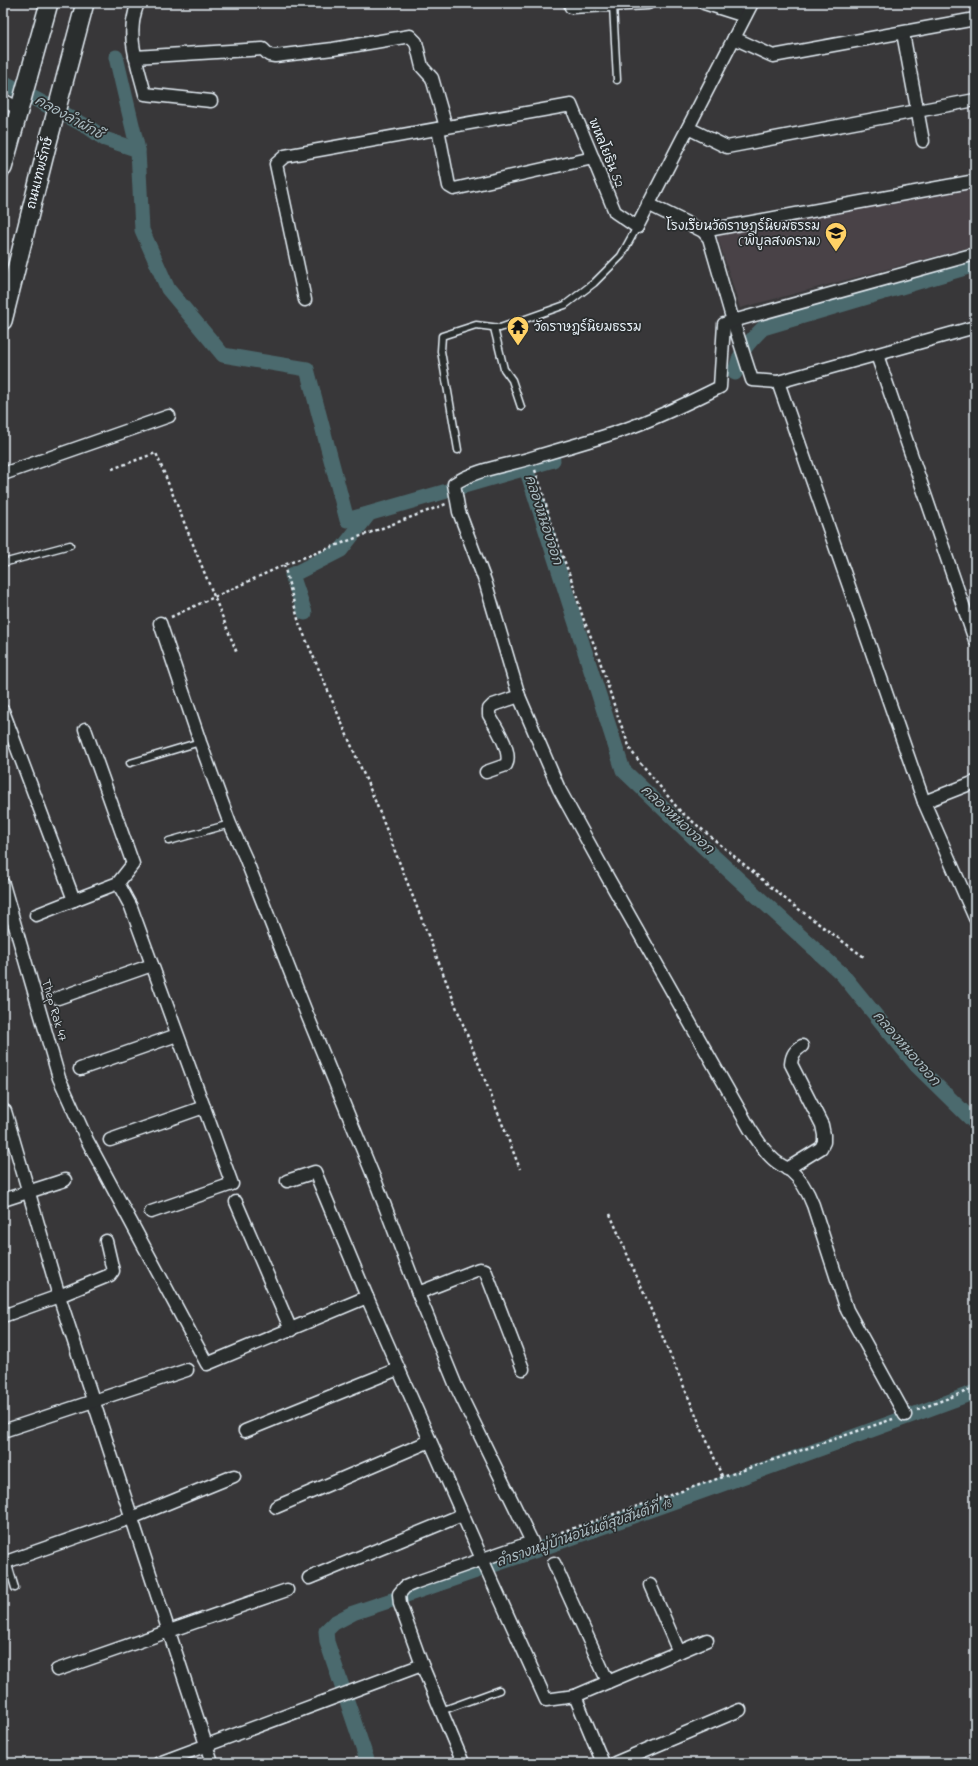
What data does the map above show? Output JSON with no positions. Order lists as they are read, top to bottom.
{
  "streets": {
    "main road": ["ถนนเทพรักษ์"],
    "street": ["พหลโยธิน 52", "Thep Rak 47"]
  },
  "water": ["คลองลำผักชี", "คลองหนองจอก", "ลำรางหมู่บ้านอนันต์สุขสันต์ที่ 18"],
  "places": {
    "school or university": ["โรงเรียนวัดราษฎร์นิยมธรรม (พิบูลสงคราม)"],
    "temple": ["วัดราษฎร์นิยมธรรม"]
  }
}
